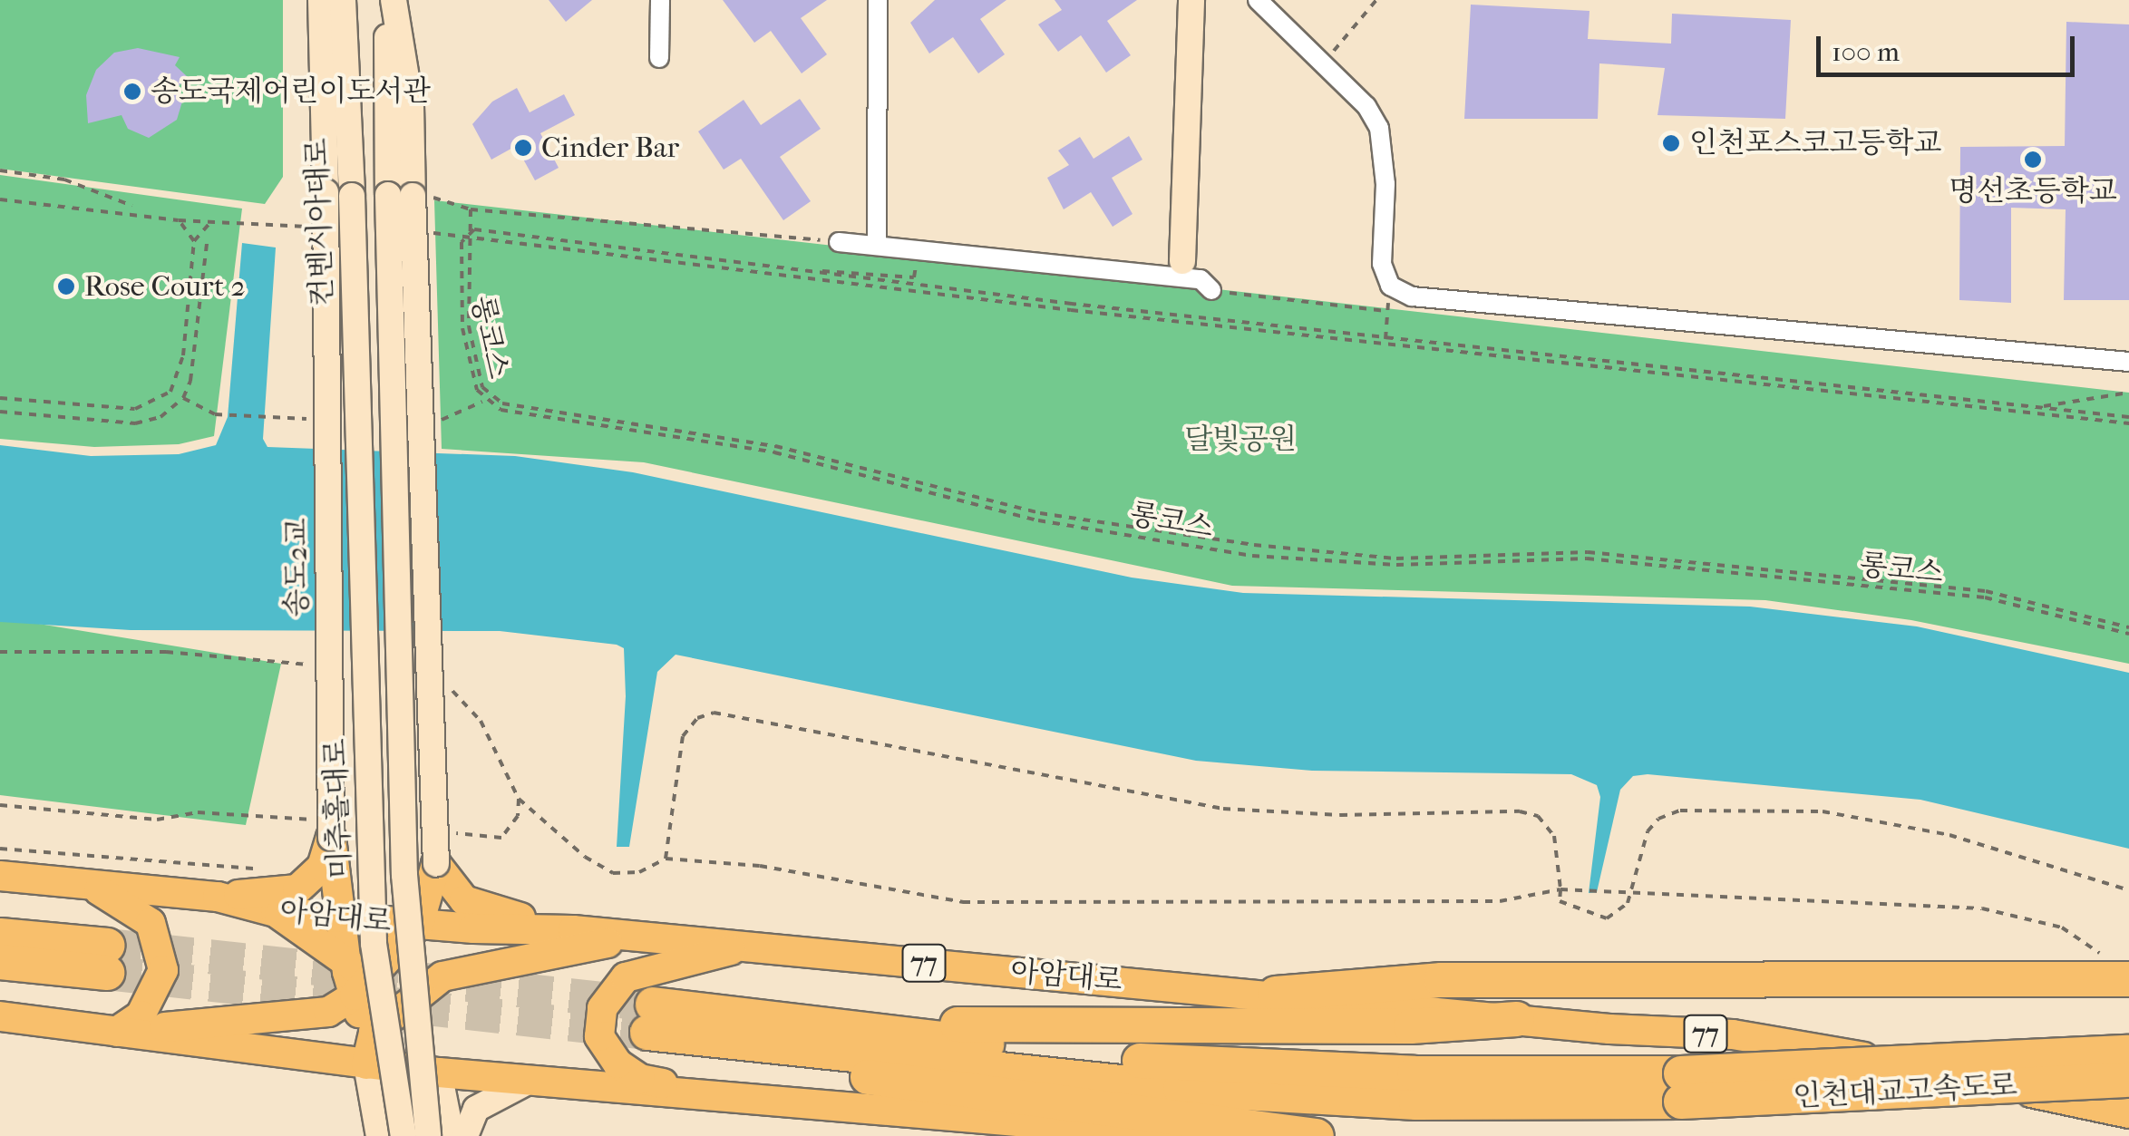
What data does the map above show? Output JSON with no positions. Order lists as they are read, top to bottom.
{
  "streets": {
    "highway": ["인천대교고속도로"],
    "main road": [
      "컨벤시아대로",
      "송도2교",
      "미추홀대로",
      "아암대로",
      "77"
    ],
    "path": ["롱코스"]
  },
  "crossings": [
    ["컨벤시아대로", "송도2교"],
    ["컨벤시아대로", "미추홀대로"],
    ["송도2교", "미추홀대로"]
  ],
  "parks": ["달빛공원"],
  "places": [
    "송도국제어린이도서관",
    "인천포스코고등학교",
    "Cinder Bar",
    "명선초등학교",
    "Rose Court 2"
  ],
  "scale_bar": "100 m"
}
